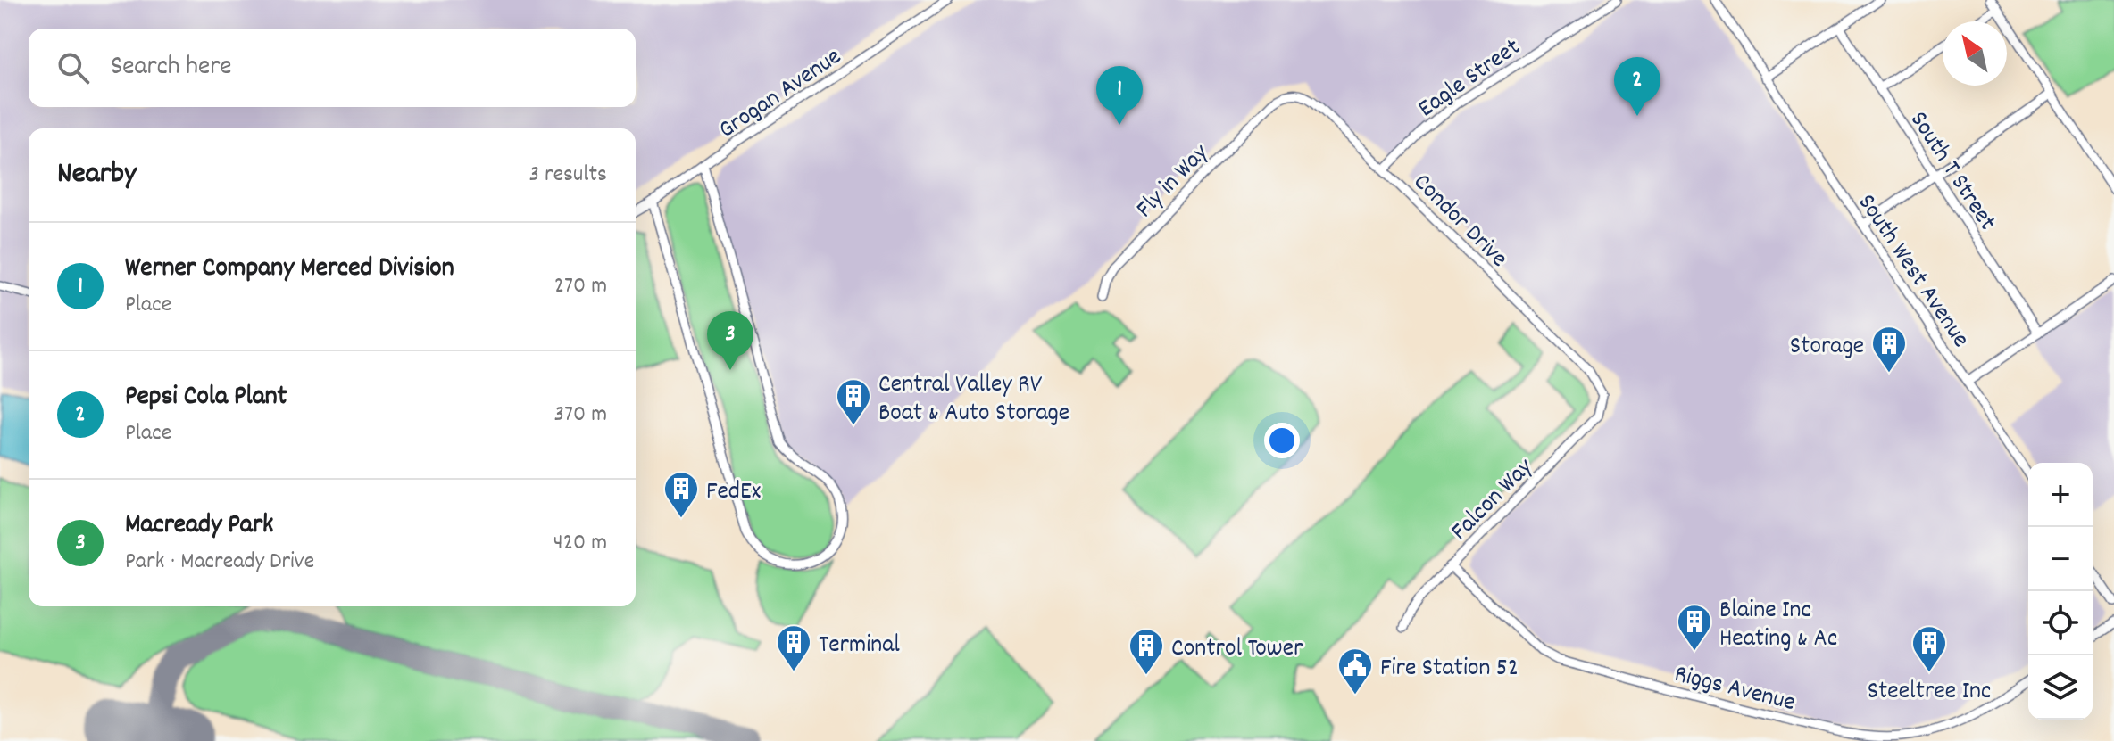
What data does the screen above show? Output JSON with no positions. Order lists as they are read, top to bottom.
{
  "streets": {
    "street": [
      "Eagle Street",
      "Grogan Avenue",
      "South T Street",
      "Fly in Way",
      "Condor Drive",
      "South West Avenue",
      "Falcon Way",
      "Riggs Avenue"
    ]
  },
  "crossings": [
    ["Eagle Street", "Condor Drive"],
    ["Fly in Way", "Condor Drive"],
    ["Condor Drive", "Falcon Way"],
    ["Falcon Way", "Riggs Avenue"]
  ],
  "places": {
    "building": [
      "Storage",
      "Central Valley RV Boat & Auto Storage",
      "FedEx",
      "Blaine Inc Heating & Ac",
      "Terminal",
      "Steeltree Inc",
      "Control Tower"
    ],
    "public building": ["Fire Station 52"]
  },
  "north": "top left",
  "page": {
    "search": "Search here",
    "pins": ["2", "1", "3"],
    "heading": ["Nearby", "3 results"],
    "list": [
      {
        "mark": "1",
        "name": "Werner Company Merced Division",
        "note": "Place",
        "value": "270 m"
      },
      {
        "mark": "2",
        "name": "Pepsi Cola Plant",
        "note": "Place",
        "value": "370 m"
      },
      {
        "mark": "3",
        "name": "Macready Park",
        "note": "Park · Macready Drive",
        "value": "420 m"
      }
    ],
    "map_buttons": ["+", "−"]
  }
}
